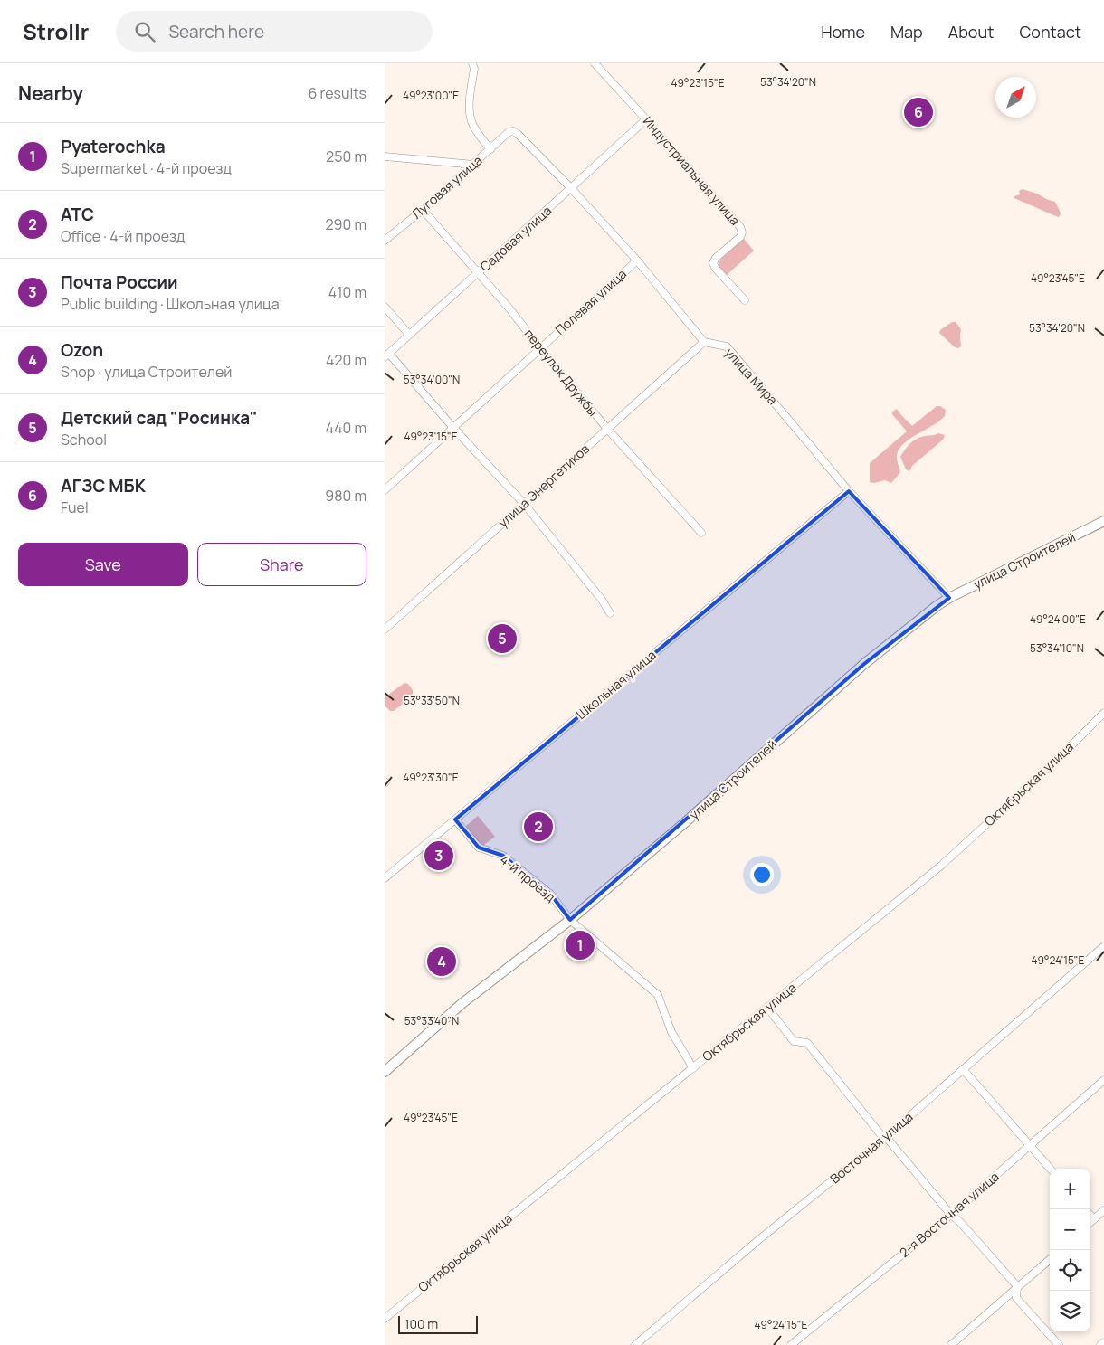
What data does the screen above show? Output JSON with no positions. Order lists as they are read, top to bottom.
{
  "streets": {
    "main road": ["улица Строителей"],
    "street": [
      "Индустриальная улица",
      "Луговая улица",
      "Садовая улица",
      "Полевая улица",
      "переулок Дружбы",
      "улица Мира",
      "улица Энергетиков",
      "Школьная улица",
      "Октябрьская улица",
      "4-й проезд",
      "Восточная улица",
      "2-я Восточная улица"
    ]
  },
  "crossings": [
    ["Индустриальная улица", "Садовая улица"],
    ["Луговая улица", "Садовая улица"],
    ["Луговая улица", "переулок Дружбы"],
    ["Садовая улица", "переулок Дружбы"],
    ["Полевая улица", "переулок Дружбы"],
    ["переулок Дружбы", "улица Энергетиков"],
    ["улица Мира", "улица Энергетиков"],
    ["улица Мира", "улица Строителей"],
    ["улица Мира", "Школьная улица"],
    ["улица Строителей", "4-й проезд"],
    ["Школьная улица", "4-й проезд"],
    ["Октябрьская улица", "4-й проезд"]
  ],
  "scale_bar": "100 m",
  "north": "top right",
  "page": {
    "header": "Strollr",
    "search": "Search here",
    "nav": [
      "Home",
      "Map",
      "About",
      "Contact"
    ],
    "heading": ["Nearby", "6 results"],
    "pins": [
      "6",
      "5",
      "2",
      "3",
      "1",
      "4"
    ],
    "list": [
      {
        "mark": "1",
        "name": "Pyaterochka",
        "note": "Supermarket · 4-й проезд",
        "value": "250 m"
      },
      {
        "mark": "2",
        "name": "АТС",
        "note": "Office · 4-й проезд",
        "value": "290 m"
      },
      {
        "mark": "3",
        "name": "Почта России",
        "note": "Public building · Школьная улица",
        "value": "410 m"
      },
      {
        "mark": "4",
        "name": "Ozon",
        "note": "Shop · улица Строителей",
        "value": "420 m"
      },
      {
        "mark": "5",
        "name": "Детский сад \"Росинка\"",
        "note": "School",
        "value": "440 m"
      },
      {
        "mark": "6",
        "name": "АГЗС МБК",
        "note": "Fuel",
        "value": "980 m"
      }
    ],
    "buttons": ["Save", "Share"],
    "map_buttons": ["+", "−"],
    "scale": "100 m"
  },
  "coordinates": [
    "53°34'20\"N",
    "49°23'15\"E",
    "49°23'00\"E",
    "49°23'45\"E",
    "53°34'00\"N",
    "49°24'00\"E",
    "53°34'10\"N",
    "53°33'50\"N",
    "49°23'30\"E",
    "49°24'15\"E",
    "53°33'40\"N"
  ]
}
